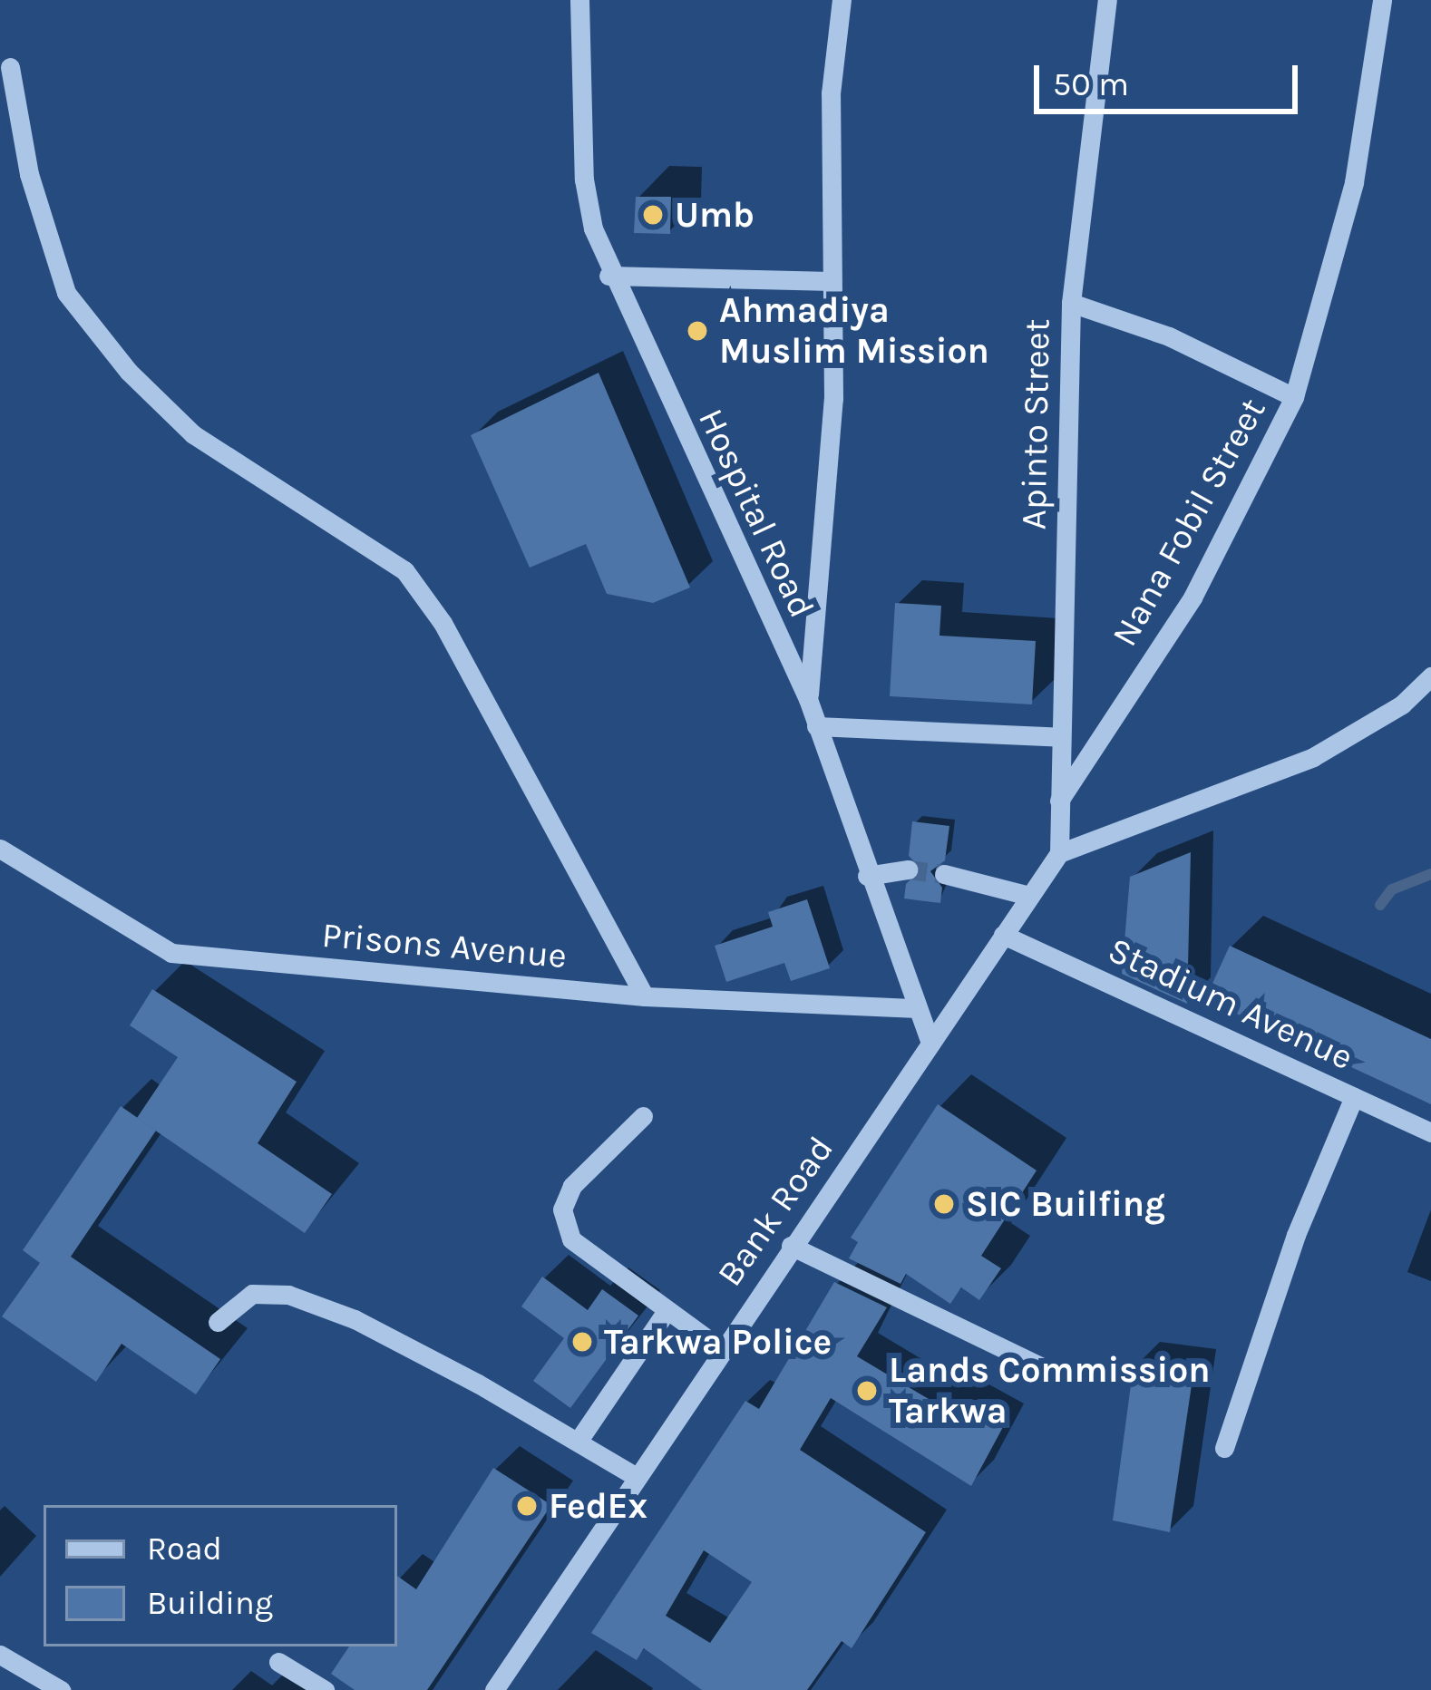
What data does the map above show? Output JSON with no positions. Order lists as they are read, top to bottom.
{
  "streets": {
    "street": [
      "Apinto Street",
      "Hospital Road",
      "Nana Fobil Street",
      "Prisons Avenue",
      "Stadium Avenue",
      "Bank Road"
    ]
  },
  "crossings": [
    ["Apinto Street", "Nana Fobil Street"],
    ["Apinto Street", "Bank Road"],
    ["Hospital Road", "Prisons Avenue"],
    ["Hospital Road", "Bank Road"],
    ["Stadium Avenue", "Bank Road"]
  ],
  "places": [
    "Umb",
    "Ahmadiya Muslim Mission",
    "SIC Builfing",
    "Tarkwa Police",
    "Lands Commission Tarkwa",
    "FedEx"
  ],
  "legend": ["Road", "Building"],
  "scale_bar": "50 m"
}
